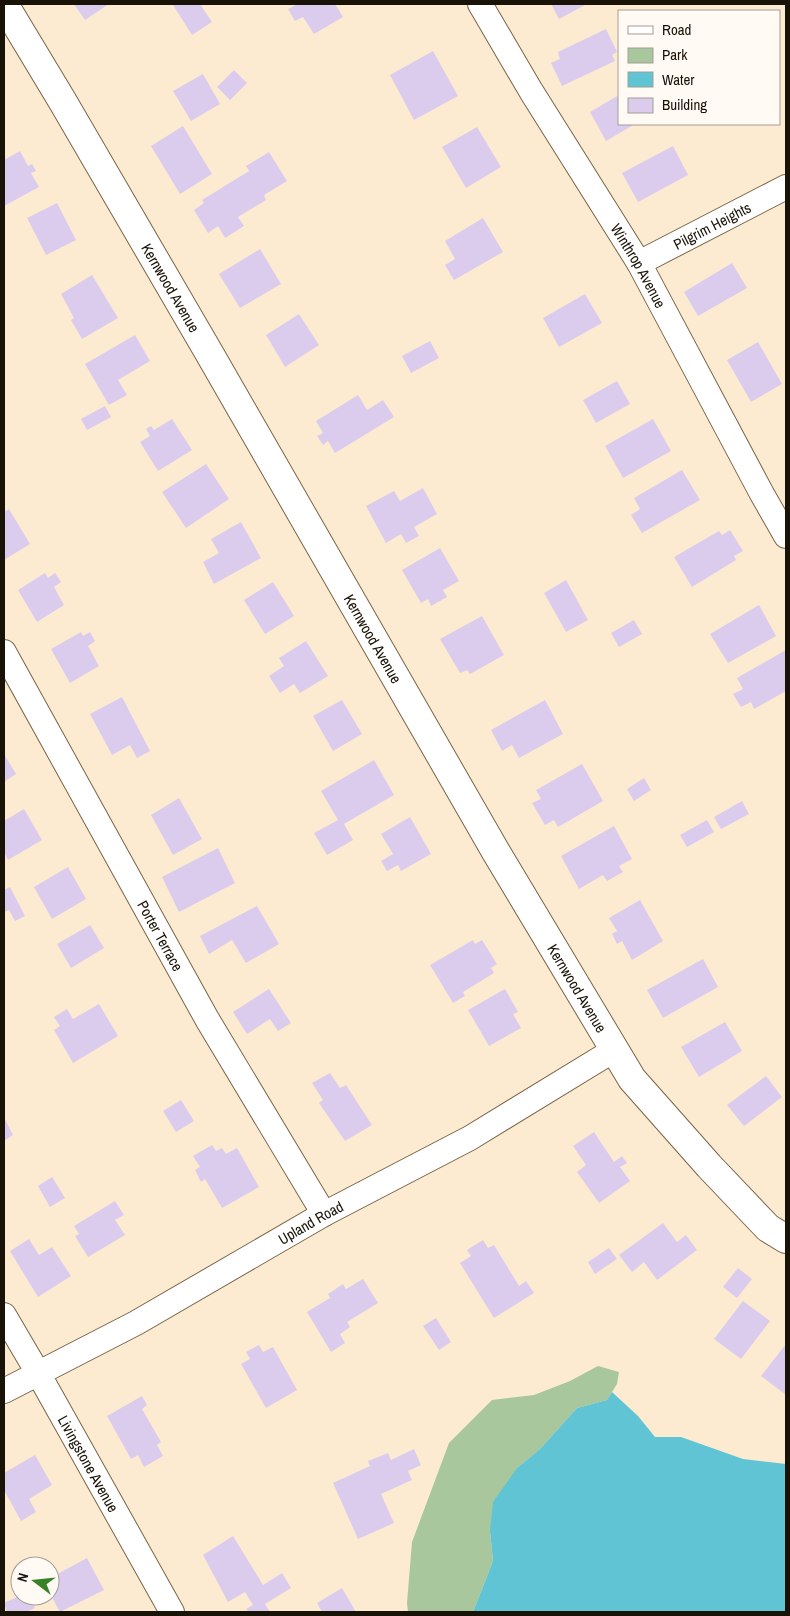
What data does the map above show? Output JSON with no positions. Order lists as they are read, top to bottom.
{
  "streets": {
    "main road": ["Kernwood Avenue"],
    "street": [
      "Pilgrim Heights",
      "Winthrop Avenue",
      "Porter Terrace",
      "Upland Road",
      "Livingstone Avenue"
    ]
  },
  "crossings": [
    ["Pilgrim Heights", "Winthrop Avenue"],
    ["Kernwood Avenue", "Upland Road"],
    ["Porter Terrace", "Upland Road"],
    ["Upland Road", "Livingstone Avenue"]
  ],
  "legend": [
    "Road",
    "Park",
    "Water",
    "Building"
  ],
  "north": "left"
}
